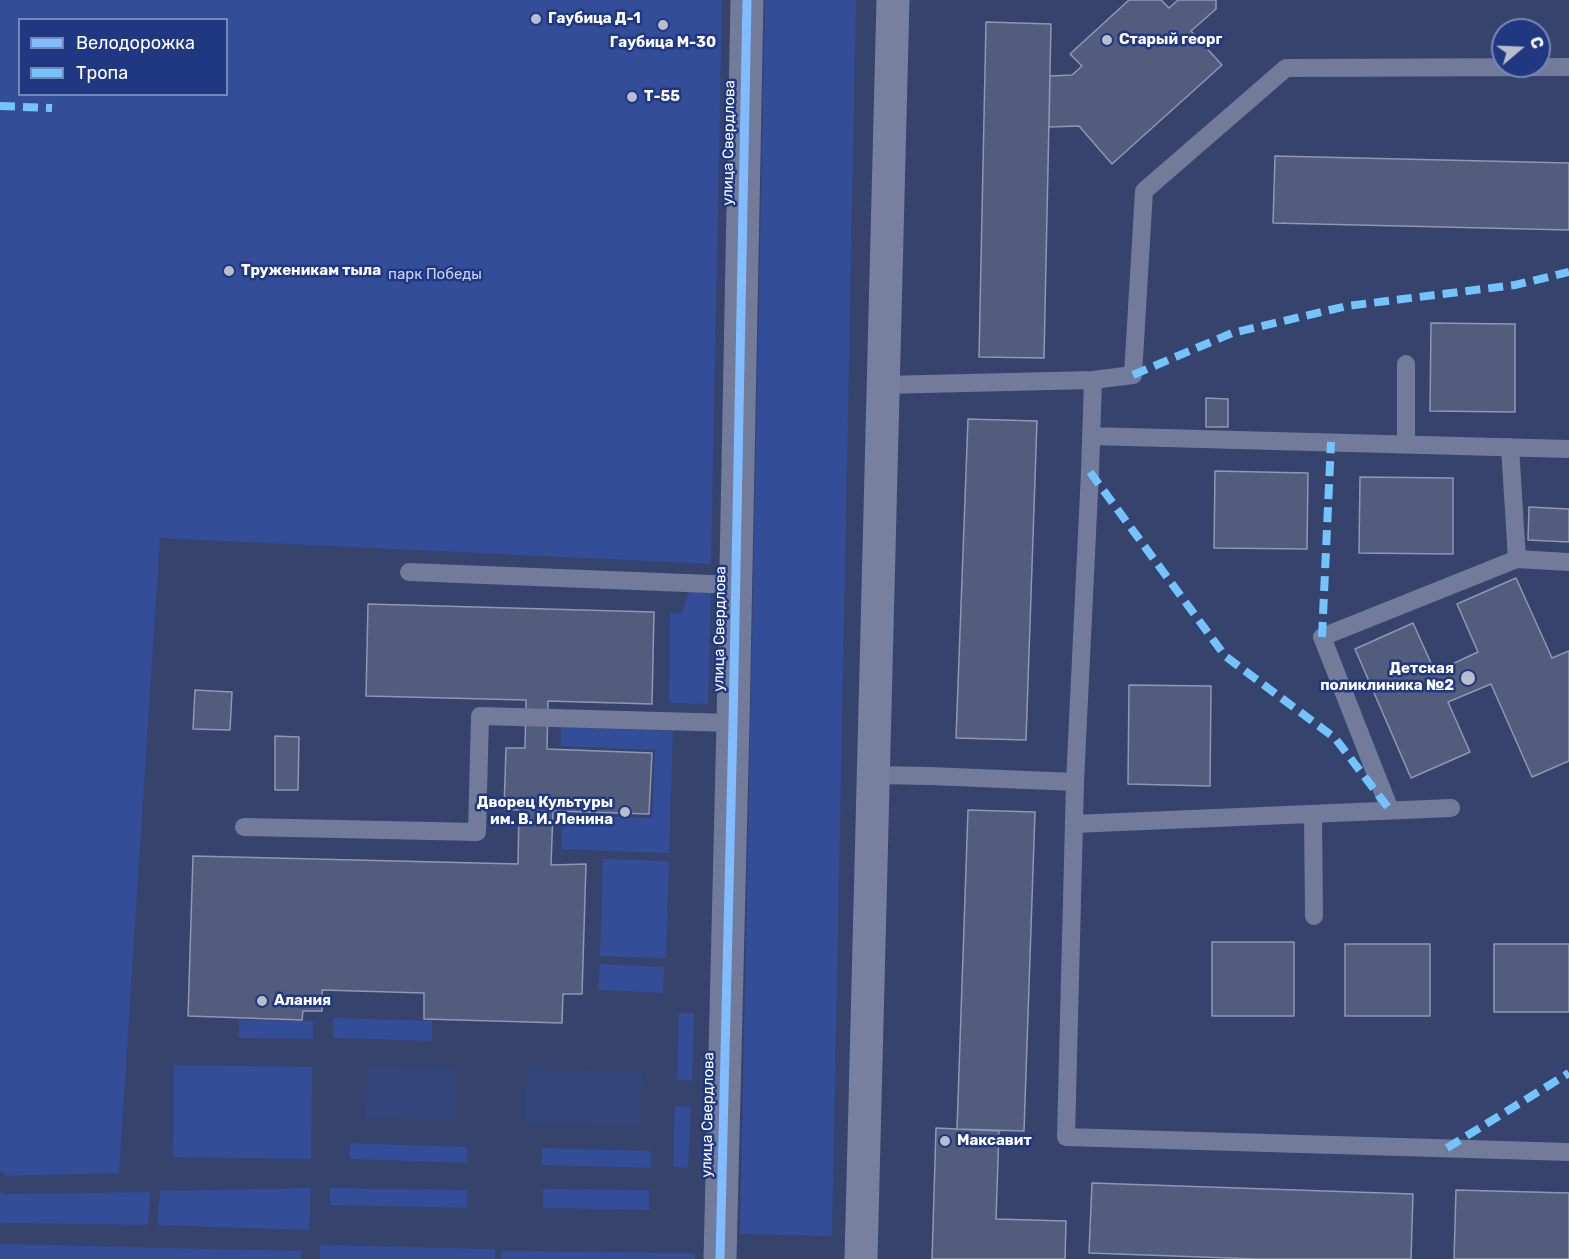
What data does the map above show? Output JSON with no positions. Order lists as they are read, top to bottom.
{
  "streets": {
    "street": ["улица Свердлова"]
  },
  "parks": ["парк Победы"],
  "places": [
    "Гаубица Д-1",
    "Гаубица М-30",
    "Старый георг",
    "Т-55",
    "Труженикам тыла",
    "Детская поликлиника №2",
    "Дворец Культуры им. В. И. Ленина",
    "Алания",
    "Максавит"
  ],
  "legend": ["Велодорожка", "Тропа"],
  "north": "right"
}
